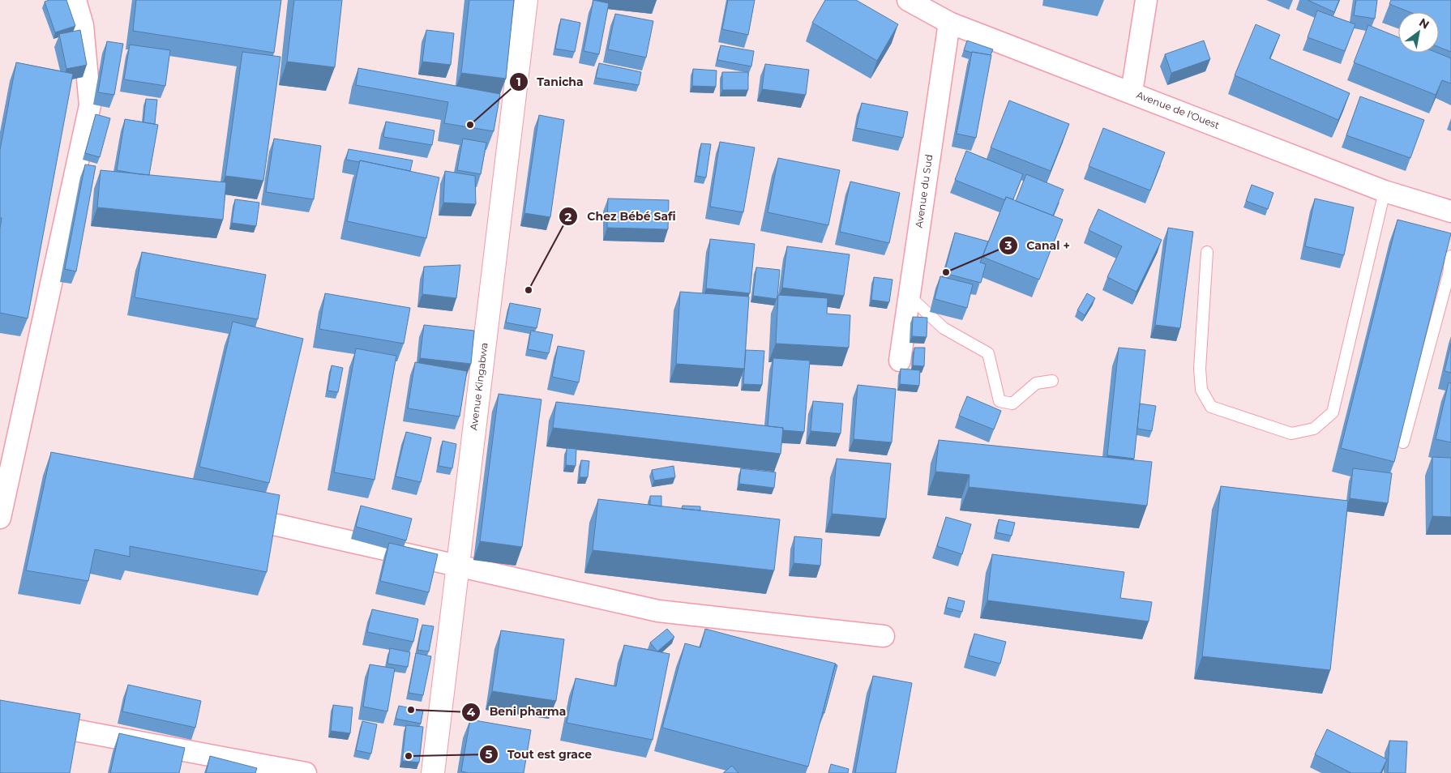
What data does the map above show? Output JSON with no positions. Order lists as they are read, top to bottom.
{
  "streets": {
    "street": ["Avenue de l'Ouest", "Avenue du Sud", "Avenue Kingabwa"]
  },
  "crossings": [
    ["Avenue de l'Ouest", "Avenue du Sud"]
  ],
  "places": [
    "Tanicha",
    "Canal +",
    "Chez Bébé Safi",
    "Beni pharma",
    "Tout est grace"
  ],
  "north": "top right"
}
